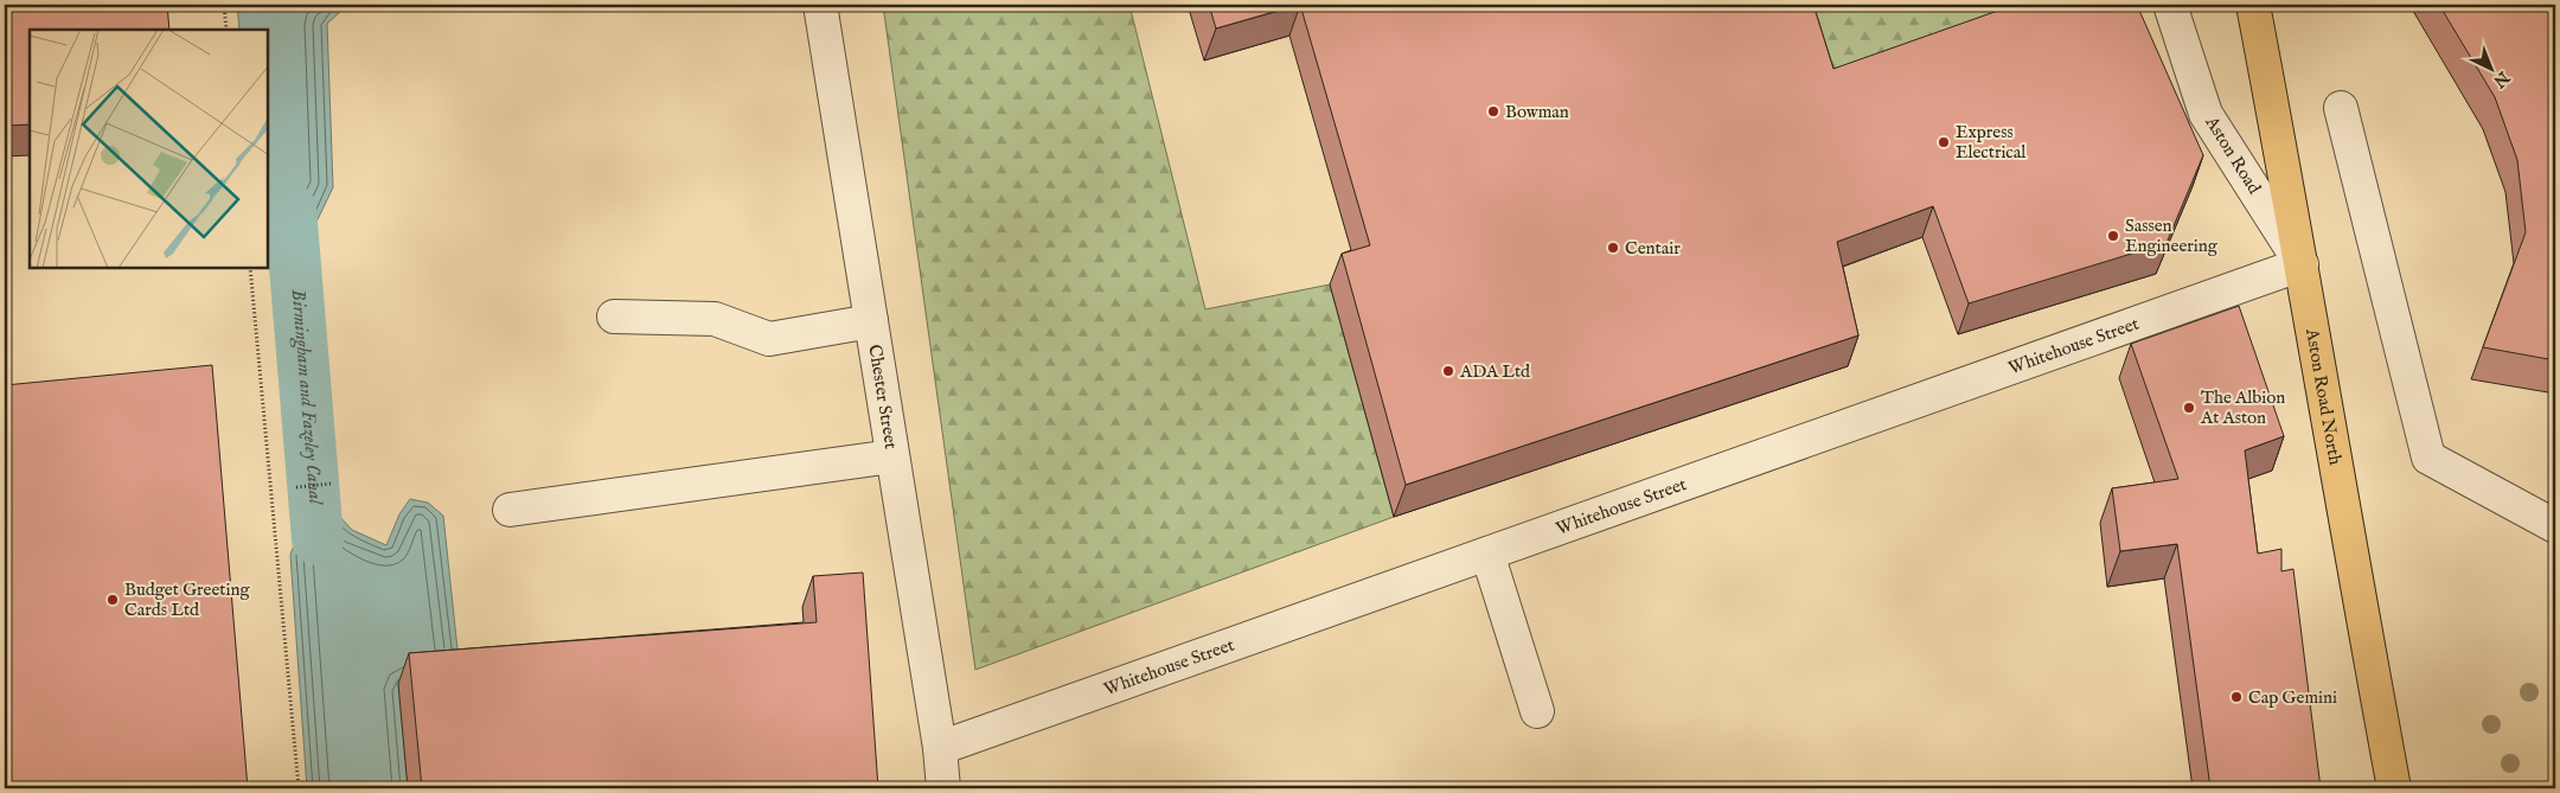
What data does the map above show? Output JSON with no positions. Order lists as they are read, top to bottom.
{
  "streets": {
    "main road": ["Aston Road North"],
    "street": ["Aston Road", "Whitehouse Street", "Chester Street"]
  },
  "crossings": [
    ["Aston Road", "Whitehouse Street"],
    ["Aston Road", "Aston Road North"],
    ["Whitehouse Street", "Chester Street"],
    ["Whitehouse Street", "Aston Road North"]
  ],
  "water": ["Birmingham and Fazeley Canal"],
  "places": [
    "Bowman",
    "Express Electrical",
    "Sassen Engineering",
    "Centair",
    "ADA Ltd",
    "The Albion At Aston",
    "Budget Greeting Cards Ltd",
    "Cap Gemini"
  ],
  "north": "bottom right"
}
